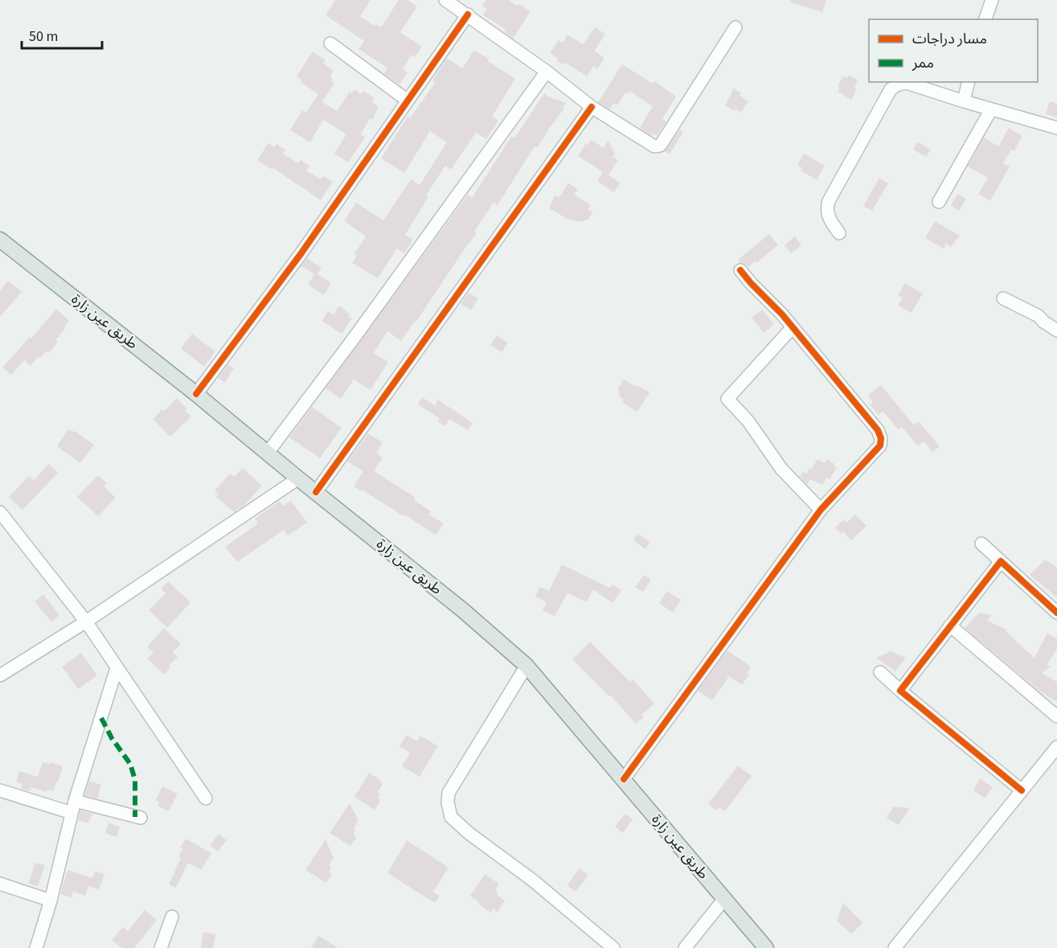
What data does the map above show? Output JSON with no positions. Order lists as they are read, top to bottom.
{
  "streets": {
    "main road": ["طريق عين زارة"]
  },
  "legend": ["مسار دراجات", "ممر"],
  "scale_bar": "50 m"
}
